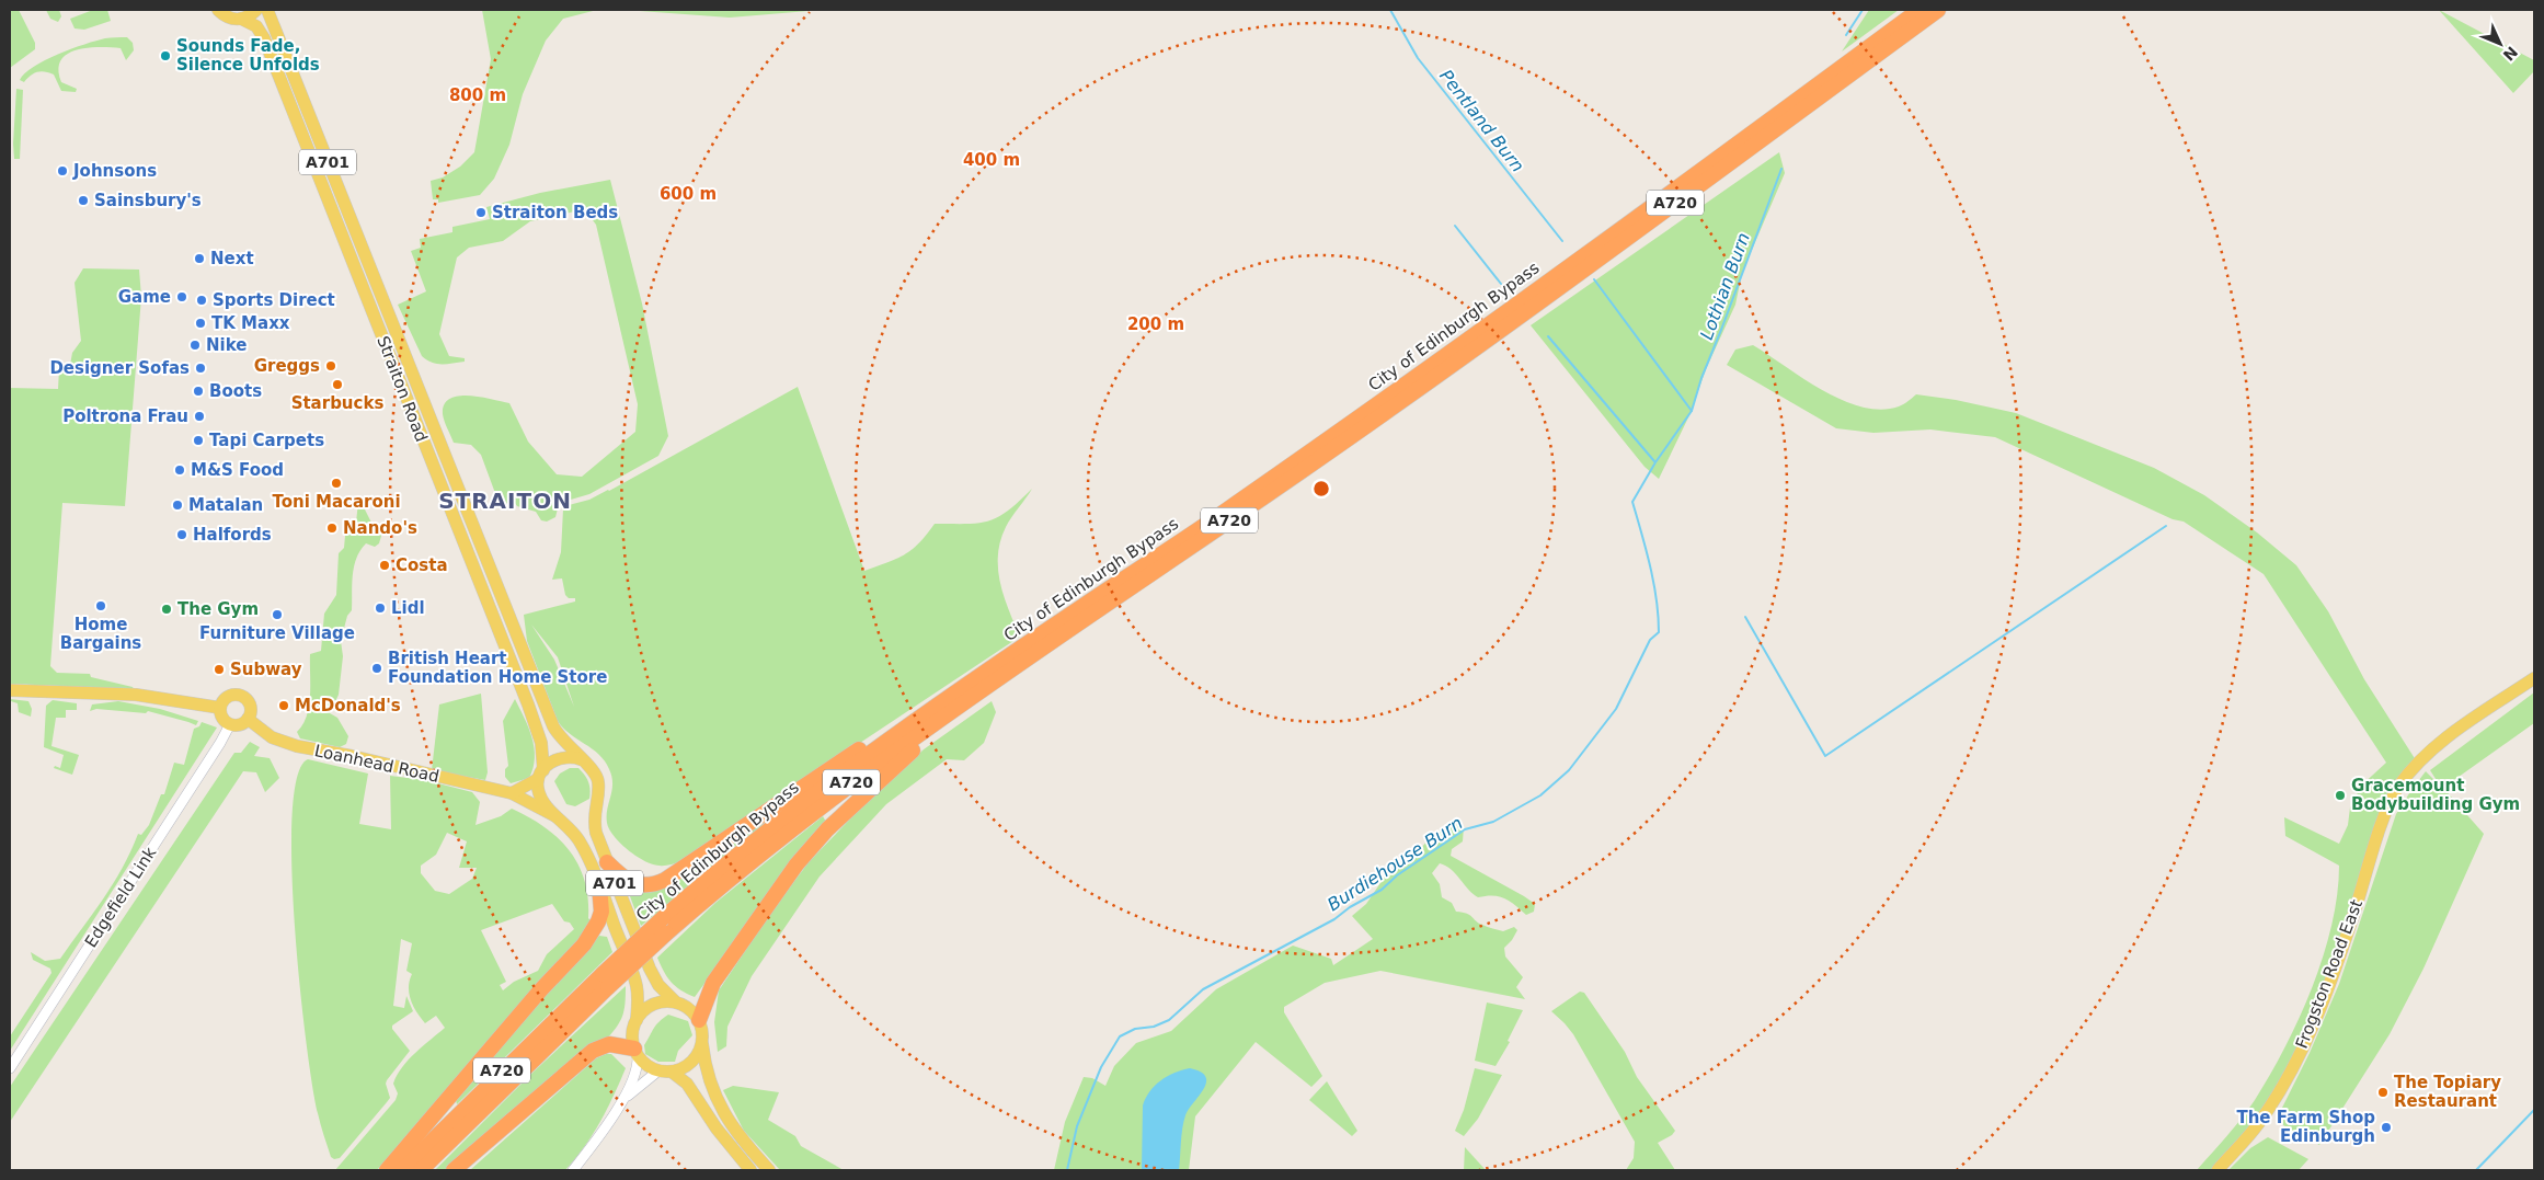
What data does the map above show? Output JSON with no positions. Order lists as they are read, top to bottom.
{
  "streets": {
    "highway": ["A720", "City of Edinburgh Bypass"],
    "main road": [
      "A701",
      "Straiton Road",
      "Loanhead Road",
      "Frogston Road East"
    ],
    "street": ["Edgefield Link"]
  },
  "crossings": [
    ["A701", "Straiton Road"],
    ["Straiton Road", "Loanhead Road"],
    ["Loanhead Road", "Edgefield Link"]
  ],
  "districts": ["STRAITON"],
  "water": ["Pentland Burn", "Lothian Burn", "Burdiehouse Burn"],
  "places": [
    "Sounds Fade, Silence Unfolds",
    "Johnsons",
    "Sainsbury's",
    "Straiton Beds",
    "Next",
    "Game",
    "Sports Direct",
    "TK Maxx",
    "Nike",
    "Greggs",
    "Designer Sofas",
    "Starbucks",
    "Boots",
    "Poltrona Frau",
    "Tapi Carpets",
    "M&S Food",
    "Toni Macaroni",
    "Matalan",
    "Nando's",
    "Halfords",
    "Costa",
    "Home Bargains",
    "Lidl",
    "The Gym",
    "Furniture Village",
    "British Heart Foundation Home Store",
    "Subway",
    "McDonald's",
    "Gracemount Bodybuilding Gym",
    "The Topiary Restaurant",
    "The Farm Shop Edinburgh"
  ],
  "north": "bottom right",
  "rings": [
    "800 m",
    "400 m",
    "600 m",
    "200 m"
  ]
}
